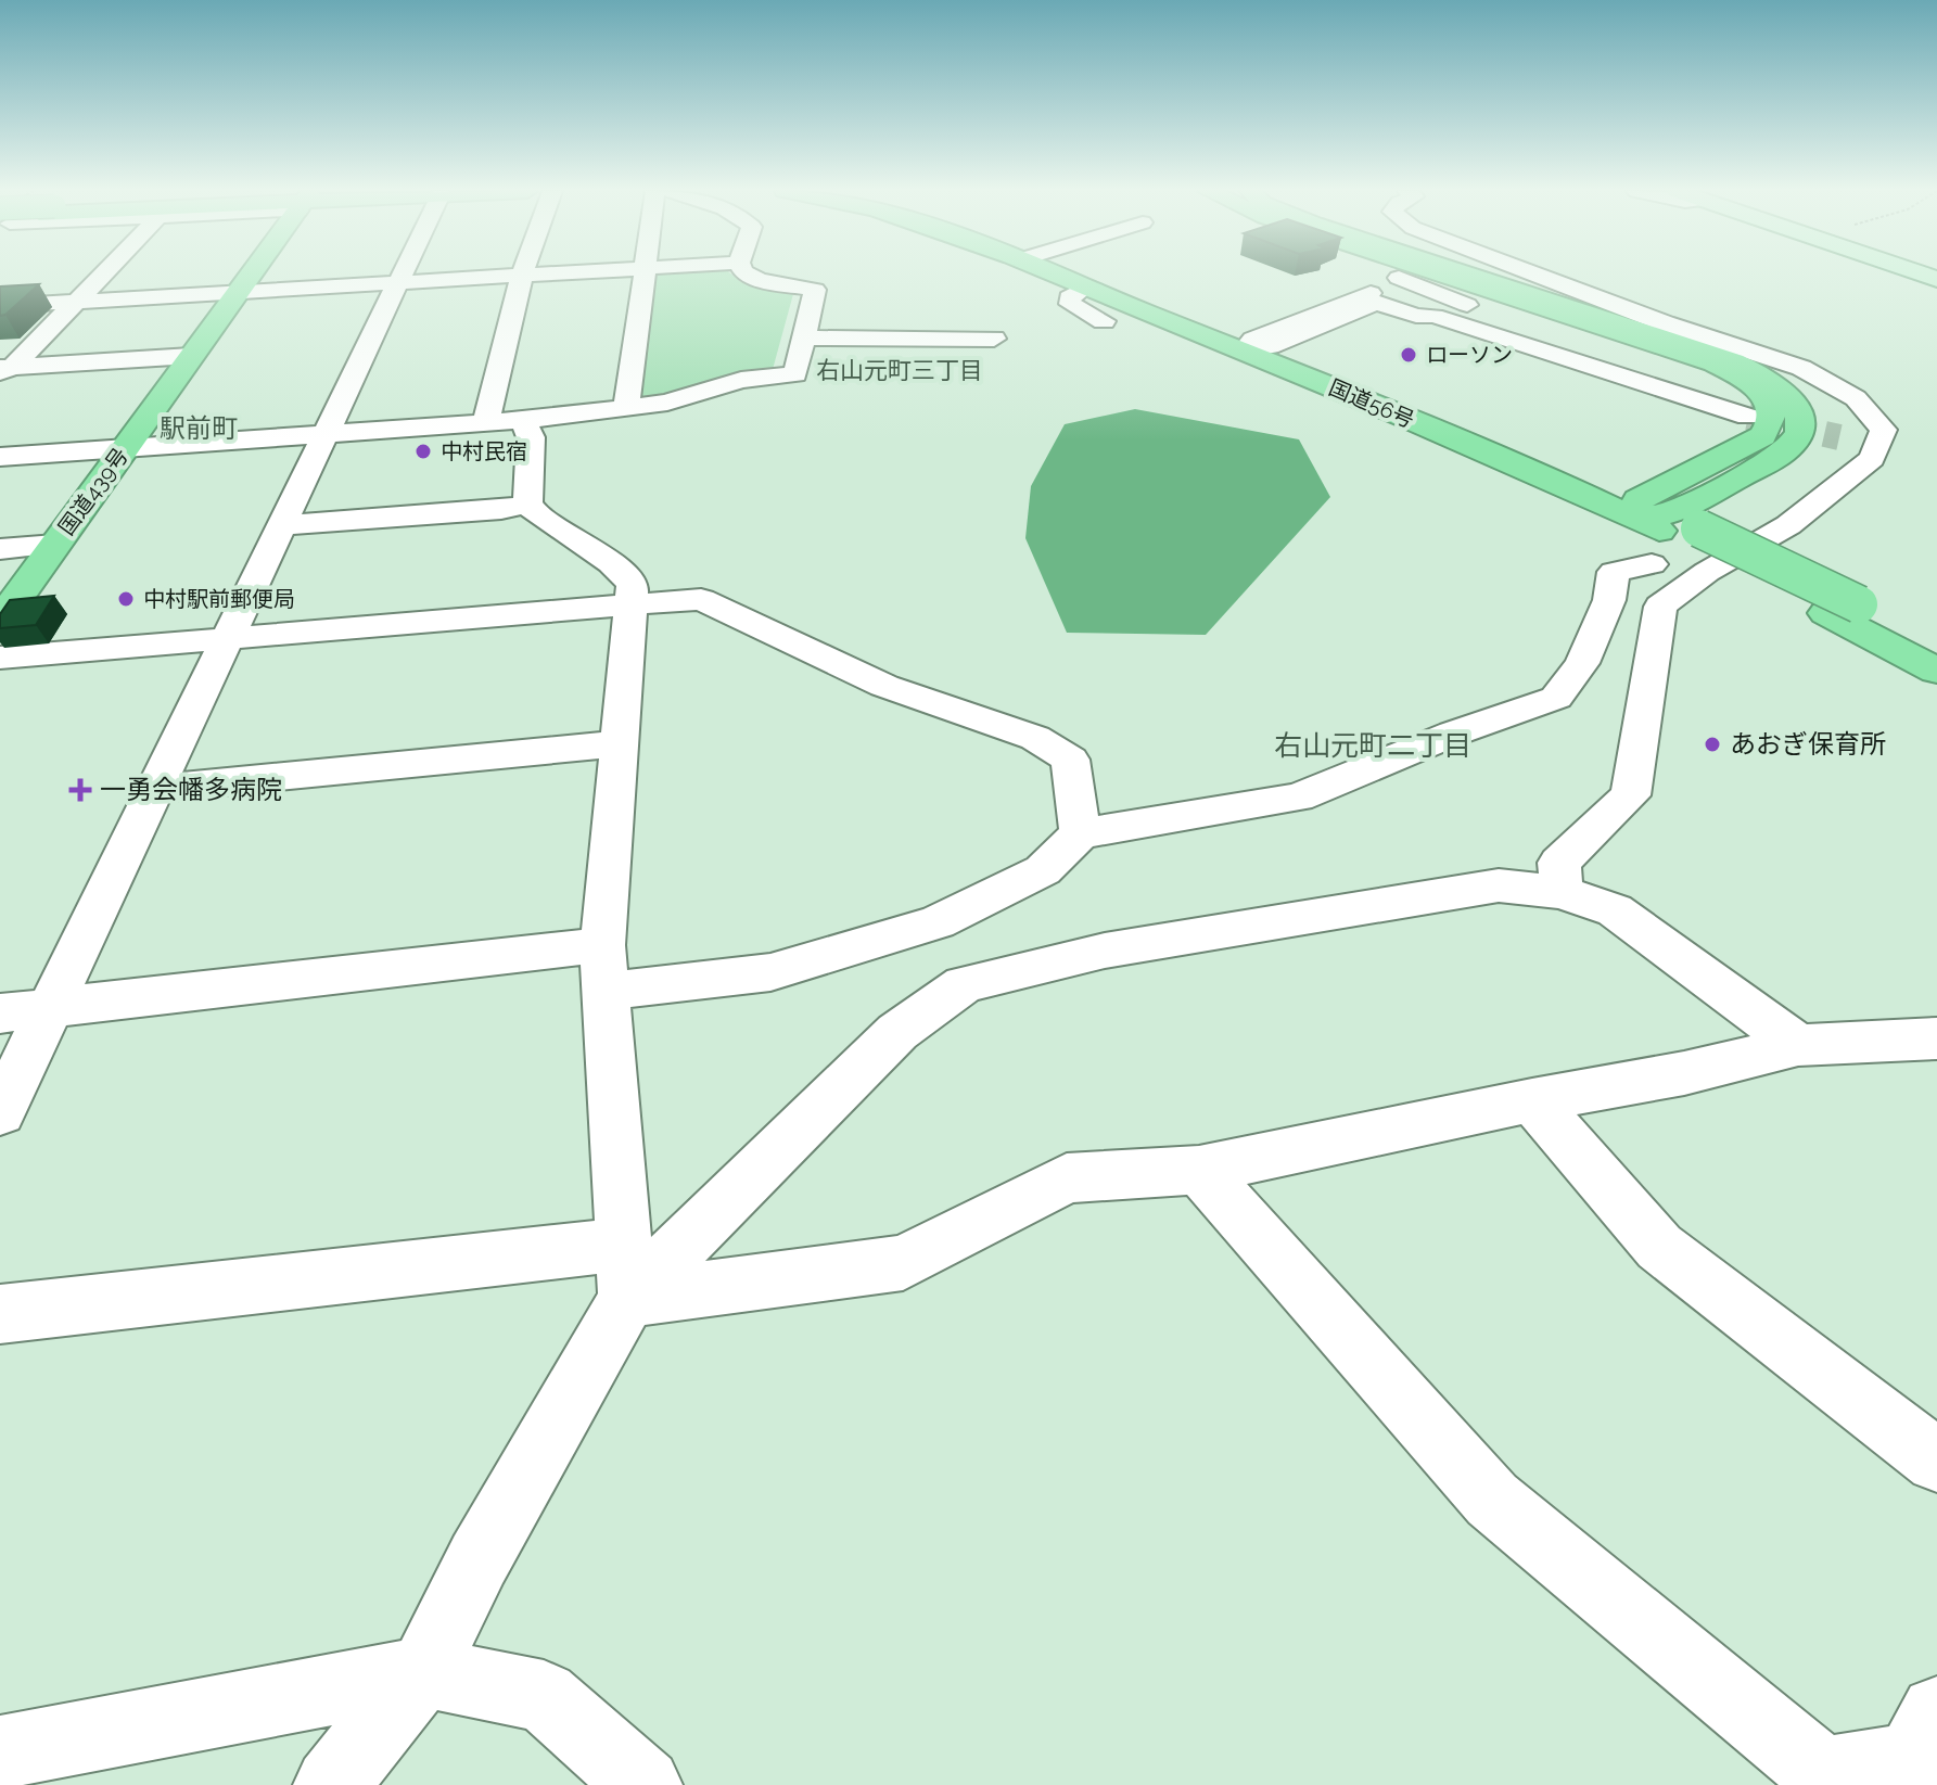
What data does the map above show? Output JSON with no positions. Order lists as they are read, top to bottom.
{
  "streets": {
    "highway": ["国道56号", "国道439号"]
  },
  "districts": ["右山元町三丁目", "駅前町", "右山元町二丁目"],
  "places": {
    "other": [
      "ローソン",
      "中村民宿",
      "中村駅前郵便局",
      "あおぎ保育所"
    ],
    "health": ["一勇会幡多病院"]
  }
}
